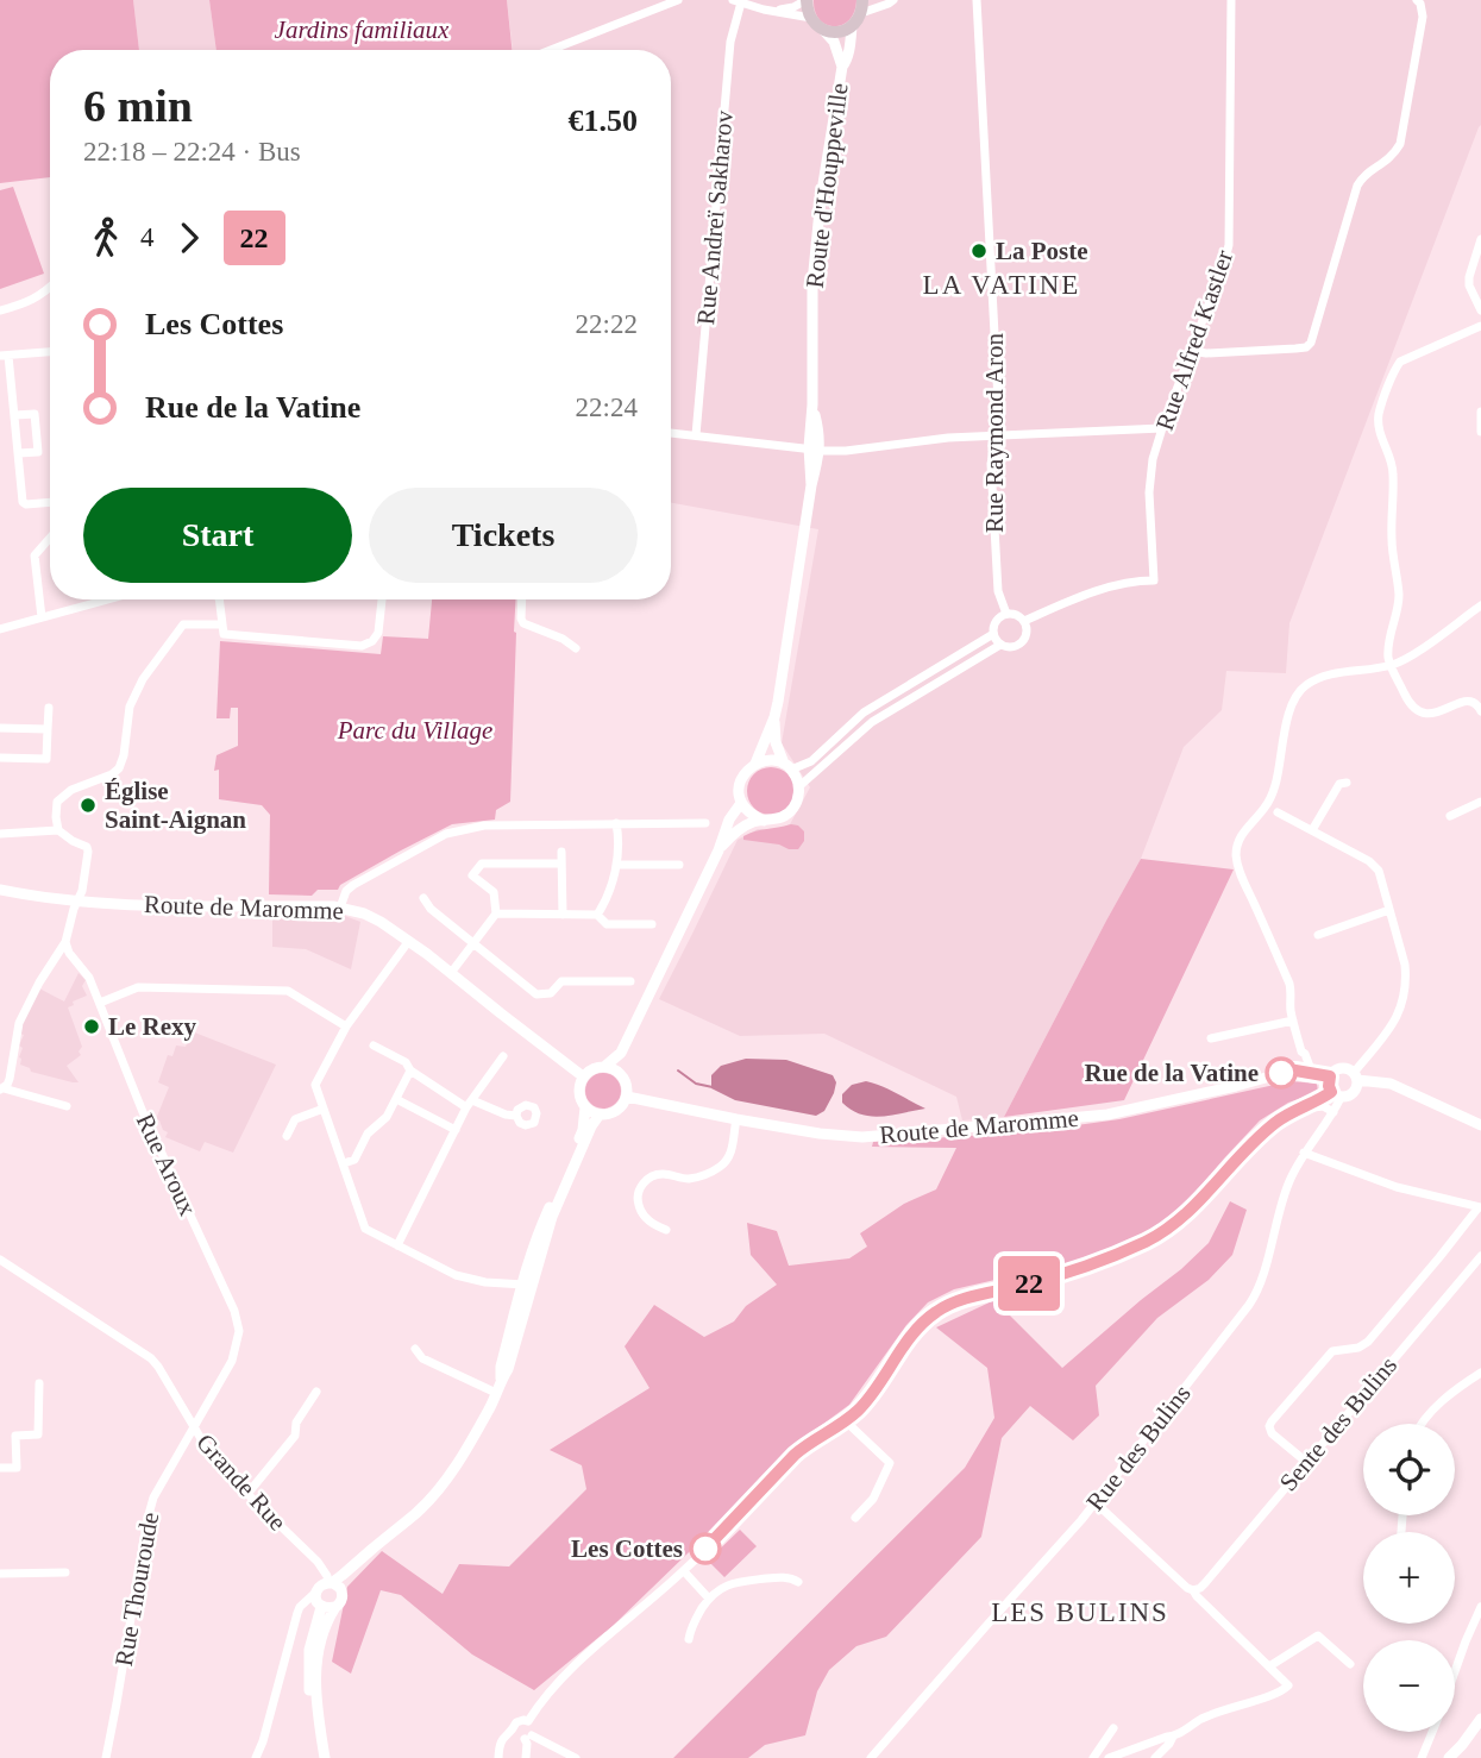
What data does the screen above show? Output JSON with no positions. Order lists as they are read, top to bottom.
{
  "streets": {
    "street": [
      "Route d'Houppeville",
      "Rue Andreï Sakharov",
      "Rue Alfred Kastler",
      "Rue Raymond Aron",
      "Route de Maromme",
      "Rue Aroux",
      "Sente des Bulins",
      "Rue des Bulins",
      "Grande Rue",
      "Rue Thouroude"
    ]
  },
  "crossings": [
    ["Rue Alfred Kastler", "Rue Raymond Aron"],
    ["Route de Maromme", "Rue des Bulins"],
    ["Rue Aroux", "Grande Rue"],
    ["Rue Aroux", "Rue Thouroude"],
    ["Grande Rue", "Rue Thouroude"]
  ],
  "districts": ["LA VATINE", "LES BULINS"],
  "parks": ["Jardins familiaux", "Parc du Village"],
  "places": [
    "La Poste",
    "Église Saint-Aignan",
    "Le Rexy",
    "Rue de la Vatine",
    "Les Cottes"
  ],
  "lines": ["bus line 22"],
  "page": {
    "on_map": "22",
    "heading": ["6 min", "22:18 – 22:24 · Bus", "€1.50"],
    "legs": ["4", "22"],
    "list": [
      {
        "name": "Les Cottes",
        "value": "22:22"
      },
      {
        "name": "Rue de la Vatine",
        "value": "22:24"
      }
    ],
    "buttons": ["Start", "Tickets"],
    "map_buttons": ["+", "−"]
  }
}
